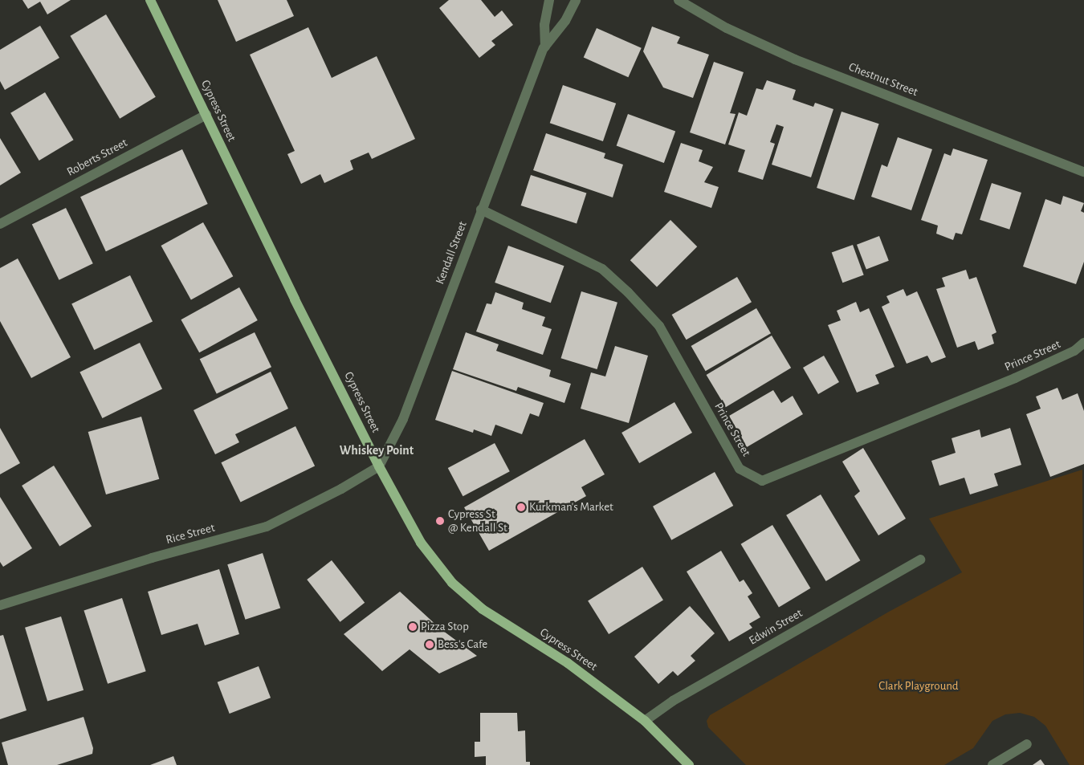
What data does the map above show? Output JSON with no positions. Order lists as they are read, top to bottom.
{
  "streets": {
    "main road": ["Cypress Street"],
    "street": [
      "Chestnut Street",
      "Roberts Street",
      "Kendall Street",
      "Prince Street",
      "Rice Street",
      "Edwin Street"
    ]
  },
  "crossings": [
    ["Cypress Street", "Roberts Street"],
    ["Cypress Street", "Kendall Street"],
    ["Cypress Street", "Rice Street"],
    ["Cypress Street", "Edwin Street"],
    ["Kendall Street", "Prince Street"],
    ["Kendall Street", "Rice Street"]
  ],
  "districts": ["Whiskey Point"],
  "parks": ["Clark Playground"],
  "places": [
    "Kurkman's Market",
    "Cypress St @ Kendall St",
    "Pizza Stop",
    "Bess's Cafe"
  ]
}
